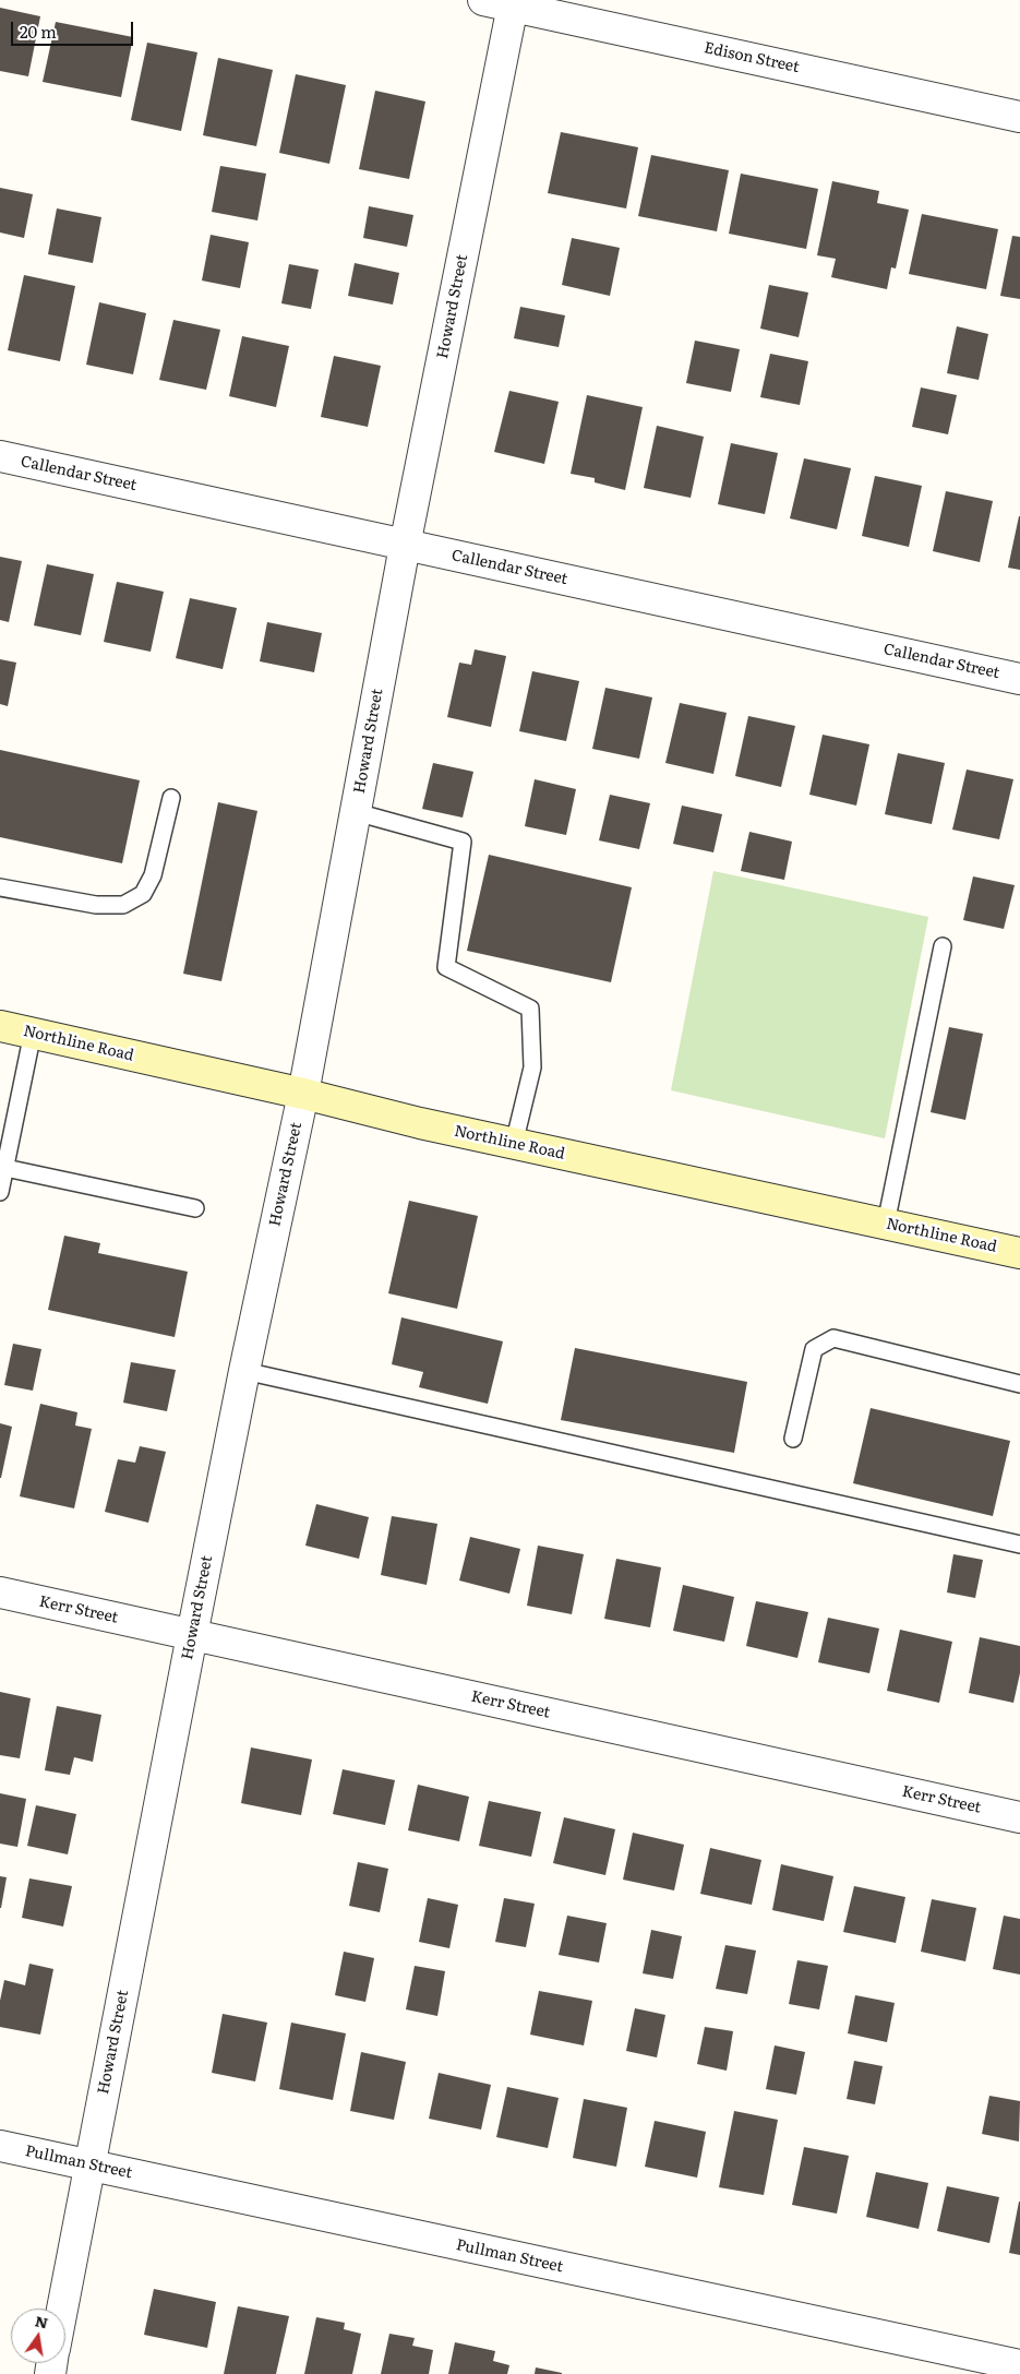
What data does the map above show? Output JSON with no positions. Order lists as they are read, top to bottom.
{
  "streets": {
    "main road": ["Northline Road"],
    "street": [
      "Edison Street",
      "Howard Street",
      "Callendar Street",
      "Kerr Street",
      "Pullman Street"
    ]
  },
  "crossings": [
    ["Edison Street", "Howard Street"],
    ["Howard Street", "Callendar Street"],
    ["Howard Street", "Northline Road"],
    ["Howard Street", "Kerr Street"],
    ["Howard Street", "Pullman Street"]
  ],
  "scale_bar": "20 m",
  "north": "top"
}
